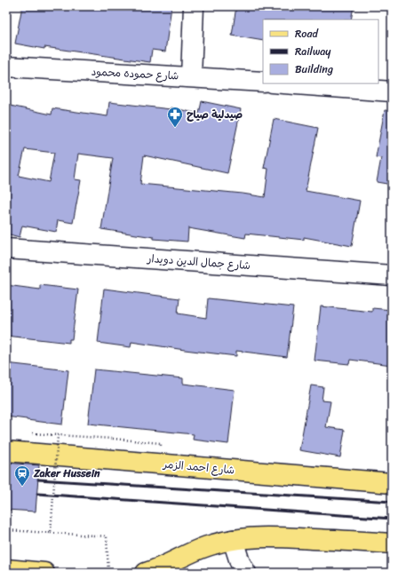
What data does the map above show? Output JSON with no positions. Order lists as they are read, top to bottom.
{
  "streets": {
    "main road": ["شارع احمد الزمر"],
    "street": ["شارع حموده محمود", "شارع جمال الدين دويدار"]
  },
  "places": {
    "pharmacy": ["صيدلية صياح"],
    "station": ["Zaker Hussein"]
  },
  "legend": ["Road", "Railway", "Building"]
}
